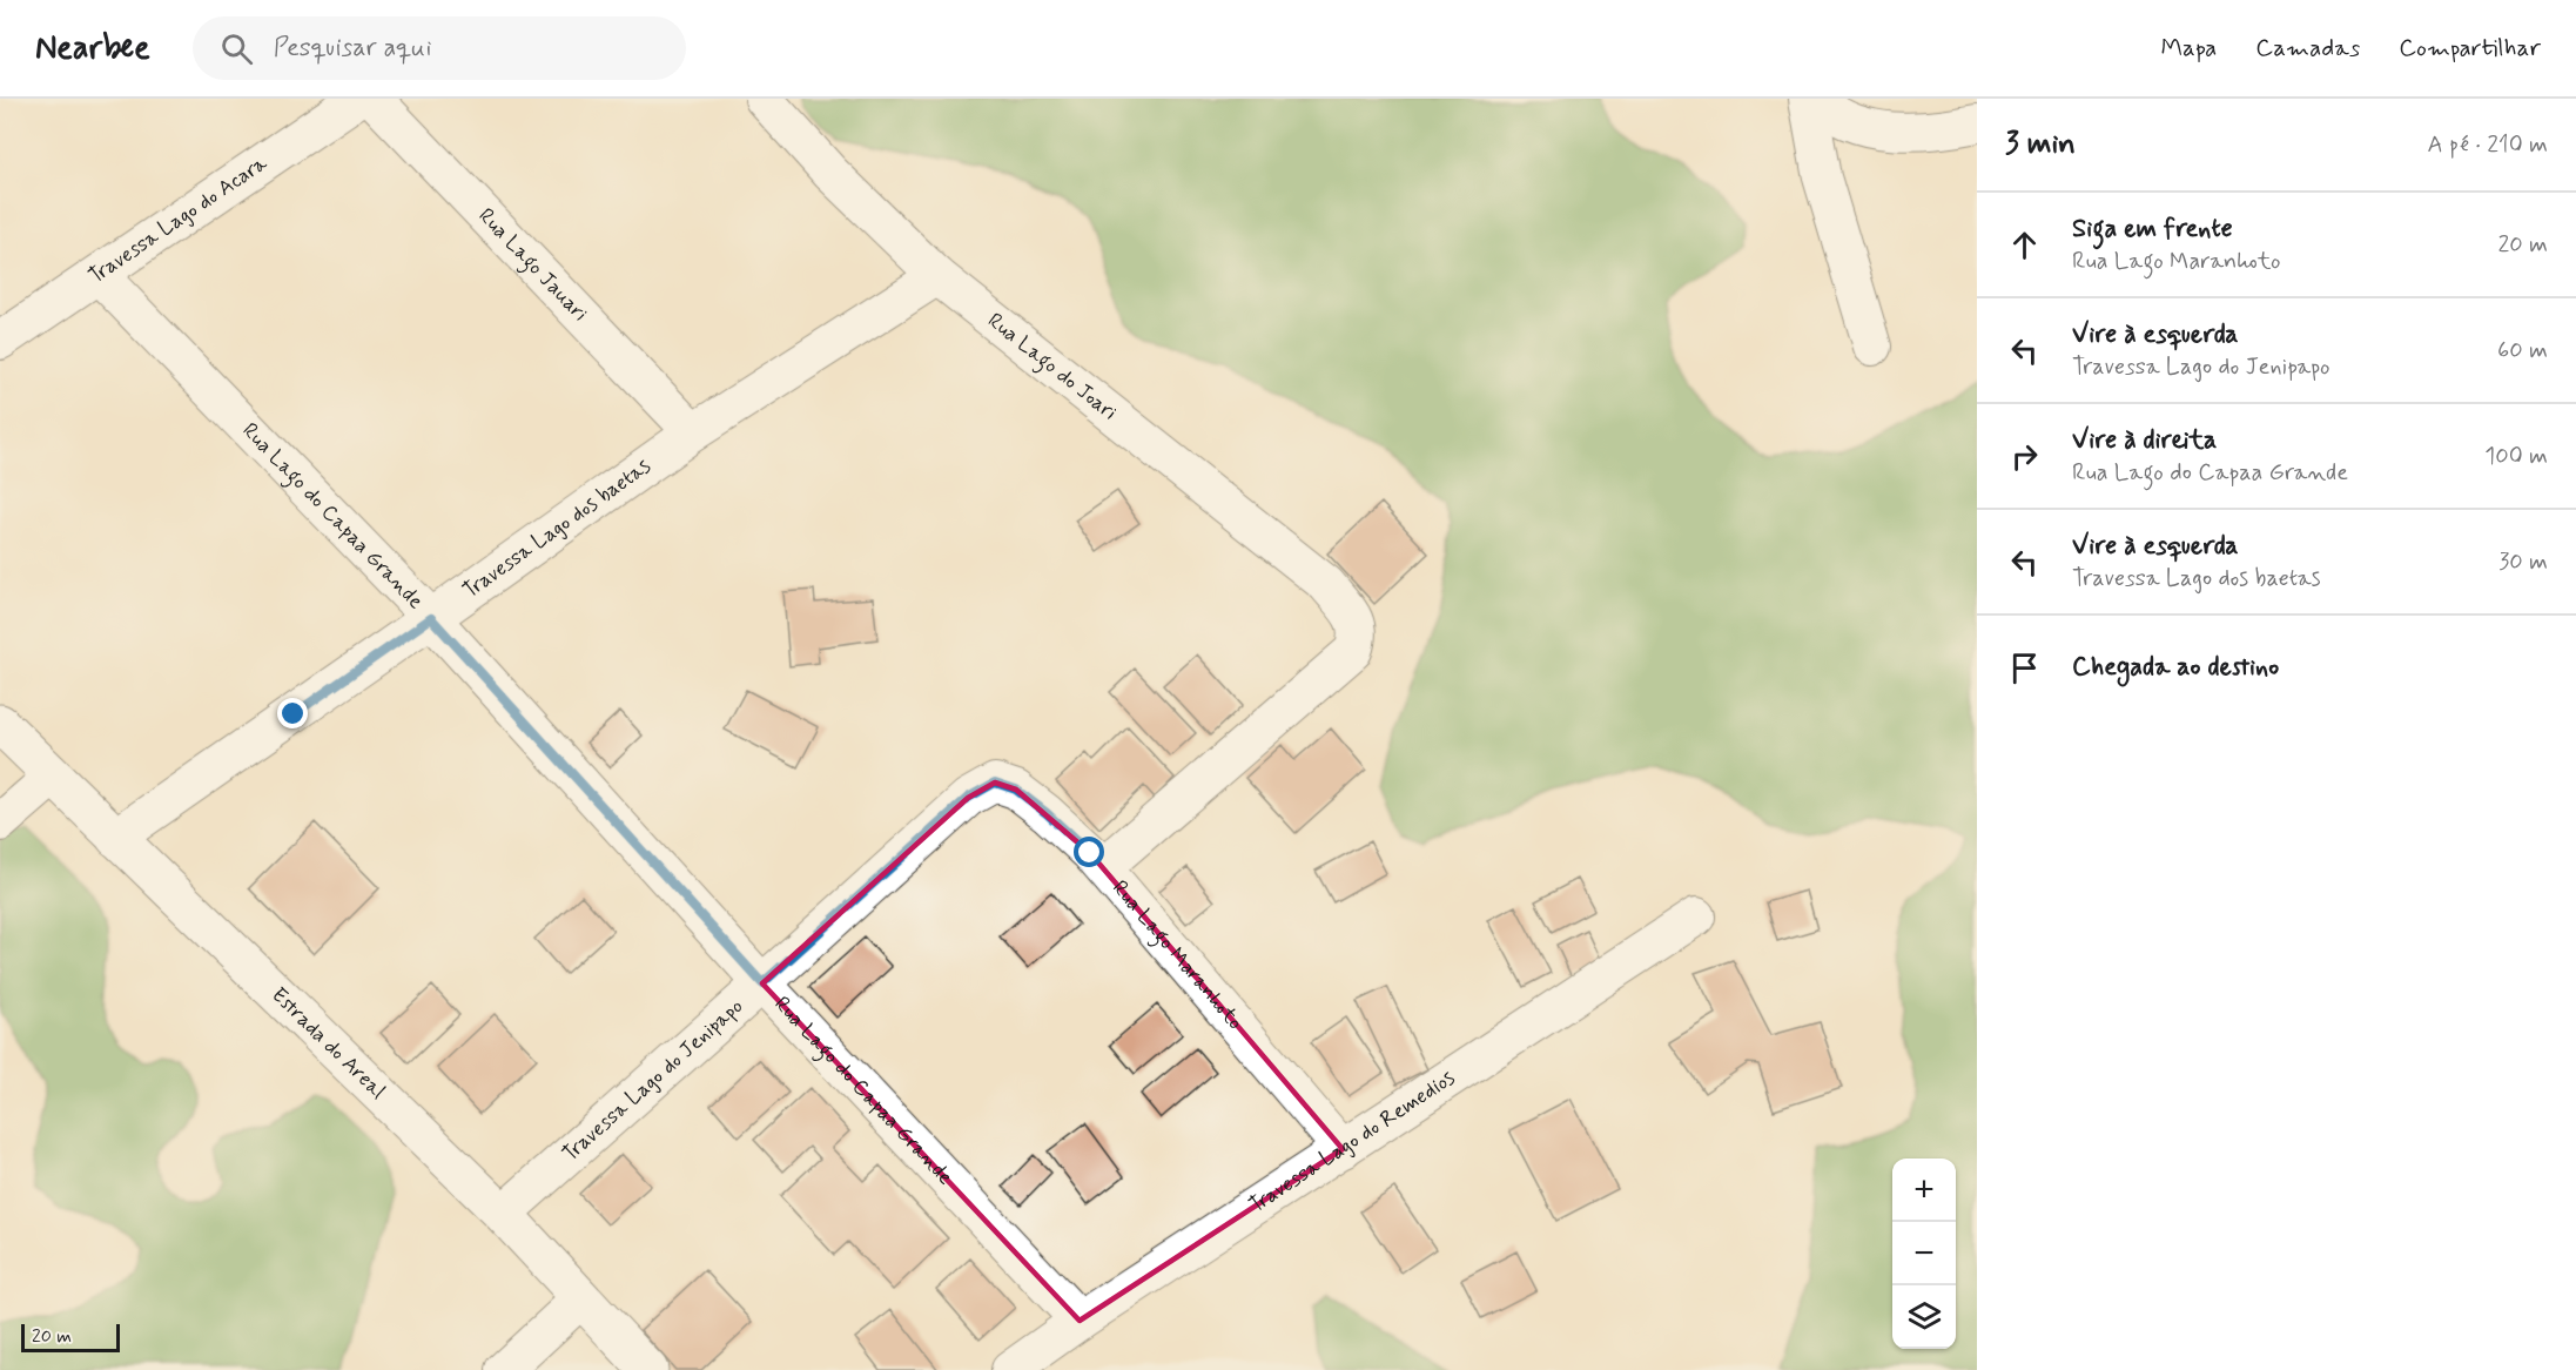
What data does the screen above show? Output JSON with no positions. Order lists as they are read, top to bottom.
{
  "streets": {
    "street": [
      "Travessa Lago do Acara",
      "Rua Lago Jauari",
      "Rua Lago do Joari",
      "Rua Lago do Capaa Grande",
      "Travessa Lago dos baetas",
      "Rua Lago Maranhoto",
      "Estrada do Areal",
      "Travessa Lago do Jenipapo",
      "Travessa Lago do Remedios"
    ]
  },
  "crossings": [
    ["Travessa Lago do Acara", "Rua Lago do Capaa Grande"],
    ["Rua Lago Jauari", "Travessa Lago dos baetas"],
    ["Rua Lago do Joari", "Travessa Lago dos baetas"],
    ["Rua Lago do Joari", "Rua Lago Maranhoto"],
    ["Rua Lago do Capaa Grande", "Travessa Lago dos baetas"],
    ["Rua Lago do Capaa Grande", "Travessa Lago do Jenipapo"],
    ["Rua Lago do Capaa Grande", "Travessa Lago do Remedios"],
    ["Travessa Lago dos baetas", "Estrada do Areal"],
    ["Rua Lago Maranhoto", "Travessa Lago do Jenipapo"],
    ["Rua Lago Maranhoto", "Travessa Lago do Remedios"],
    ["Estrada do Areal", "Travessa Lago do Jenipapo"]
  ],
  "scale_bar": "20 m",
  "page": {
    "header": "Nearbee",
    "search": "Pesquisar aqui",
    "nav": ["Mapa", "Camadas", "Compartilhar"],
    "heading": ["3 min", "A pé · 210 m"],
    "list": [
      ["Siga em frente", "Rua Lago Maranhoto", "20 m"],
      ["Vire à esquerda", "Travessa Lago do Jenipapo", "60 m"],
      ["Vire à direita", "Rua Lago do Capaa Grande", "100 m"],
      ["Vire à esquerda", "Travessa Lago dos baetas", "30 m"],
      "Chegada ao destino"
    ],
    "map_buttons": ["+", "−"],
    "scale": "20 m"
  }
}
